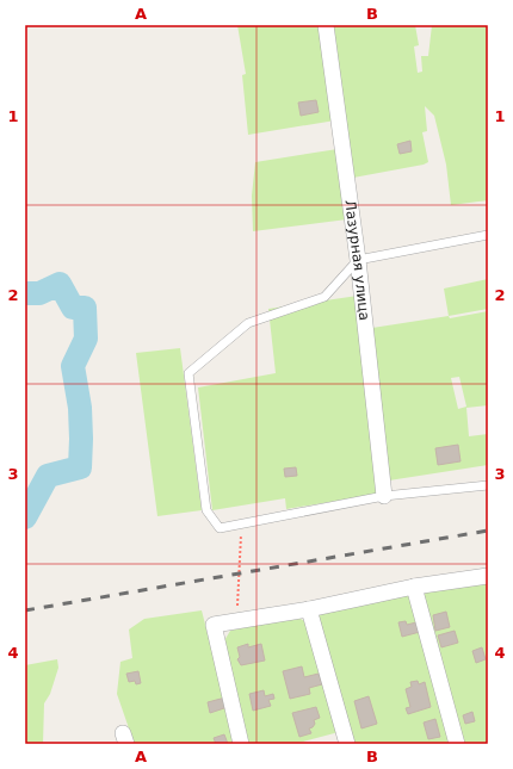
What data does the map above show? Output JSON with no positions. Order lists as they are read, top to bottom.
{
  "streets": {
    "street": ["Лазурная улица"]
  },
  "grid": {
    "columns": ["A", "B"],
    "rows": [
      "1",
      "2",
      "3",
      "4"
    ]
  }
}
